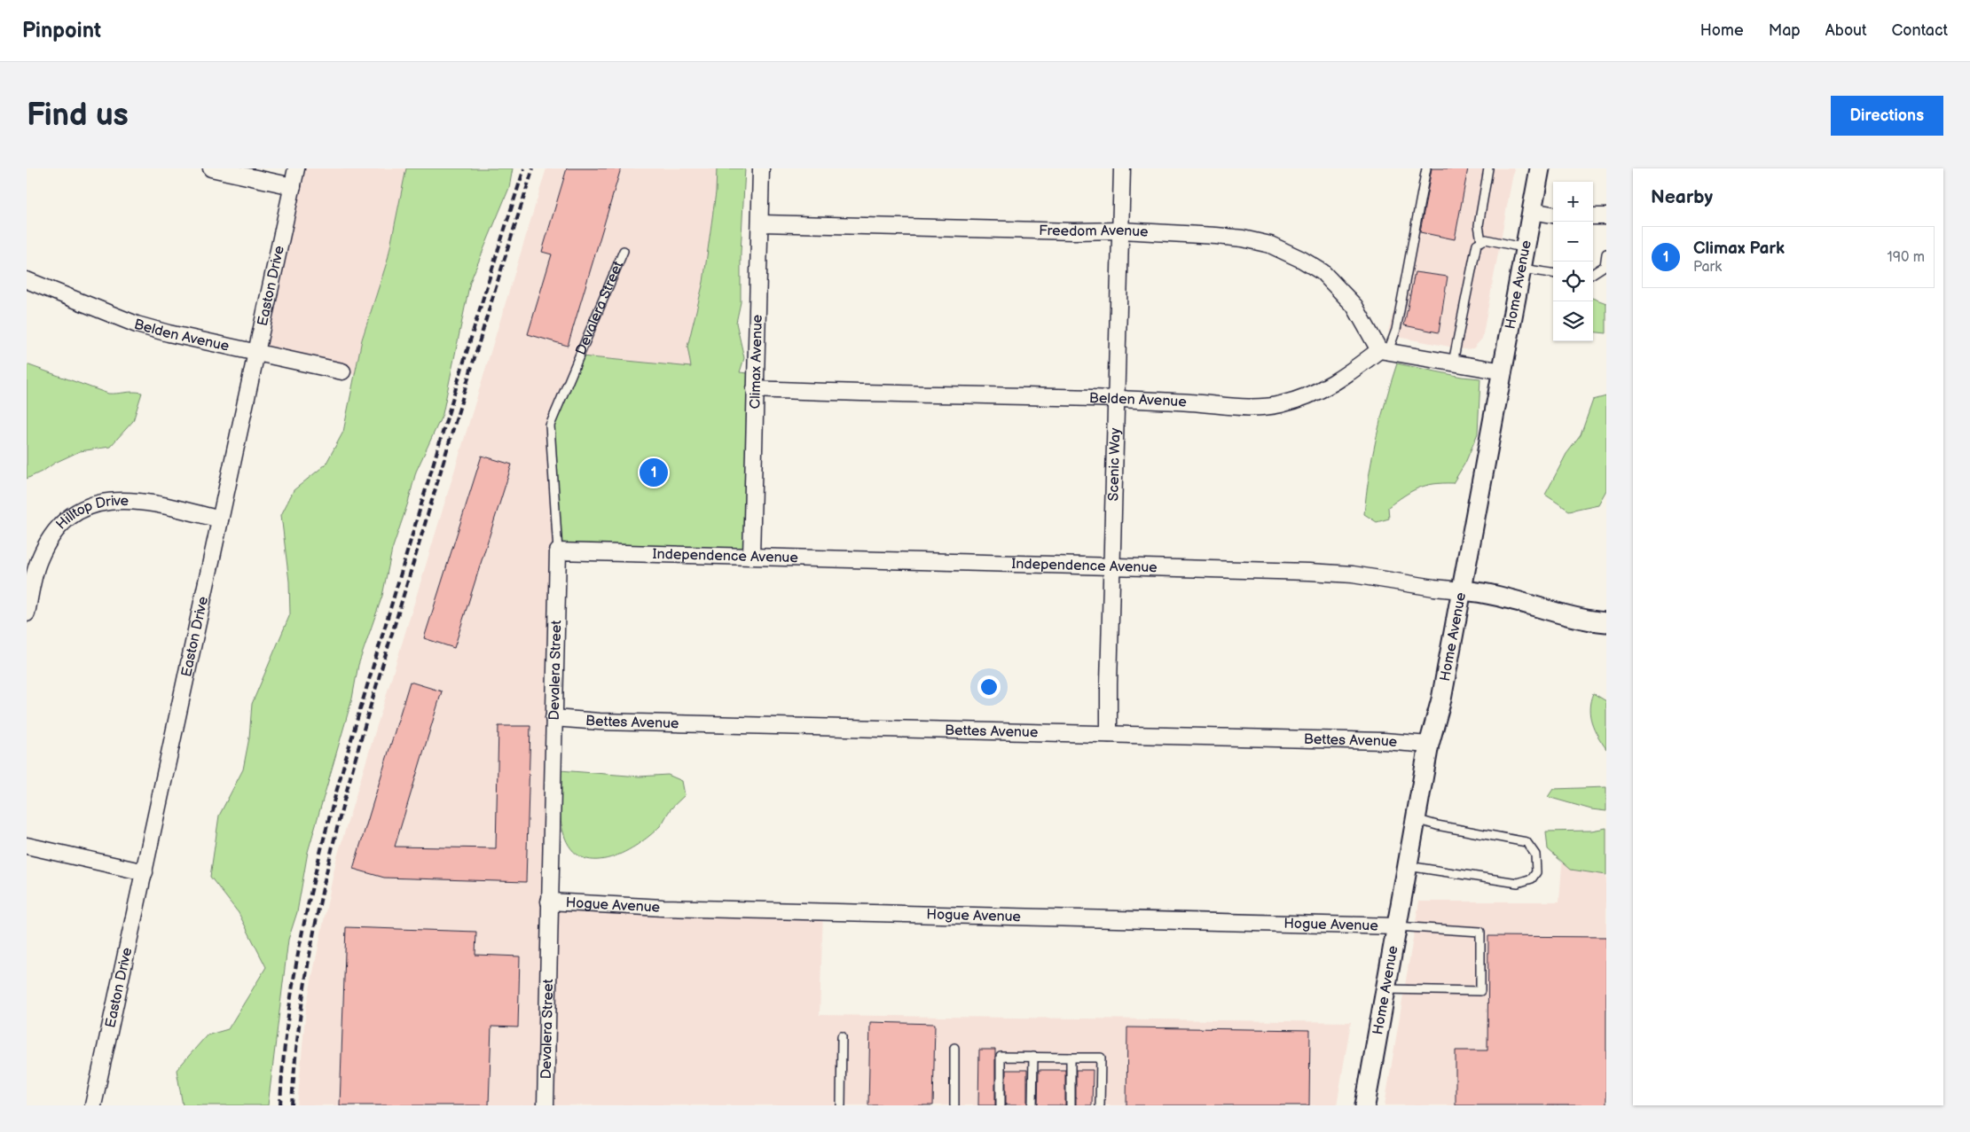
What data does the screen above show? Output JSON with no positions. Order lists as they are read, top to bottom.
{
  "streets": {
    "street": [
      "Freedom Avenue",
      "Home Avenue",
      "Easton Drive",
      "Devalera Street",
      "Belden Avenue",
      "Climax Avenue",
      "Scenic Way",
      "Hilltop Drive",
      "Independence Avenue",
      "Bettes Avenue",
      "Hogue Avenue"
    ]
  },
  "crossings": [
    ["Freedom Avenue", "Belden Avenue"],
    ["Freedom Avenue", "Climax Avenue"],
    ["Freedom Avenue", "Scenic Way"],
    ["Home Avenue", "Independence Avenue"],
    ["Home Avenue", "Bettes Avenue"],
    ["Home Avenue", "Hogue Avenue"],
    ["Easton Drive", "Belden Avenue"],
    ["Easton Drive", "Hilltop Drive"],
    ["Devalera Street", "Independence Avenue"],
    ["Devalera Street", "Bettes Avenue"],
    ["Devalera Street", "Hogue Avenue"],
    ["Belden Avenue", "Climax Avenue"],
    ["Belden Avenue", "Scenic Way"],
    ["Climax Avenue", "Independence Avenue"],
    ["Scenic Way", "Independence Avenue"],
    ["Scenic Way", "Bettes Avenue"]
  ],
  "page": {
    "header": "Pinpoint",
    "nav": [
      "Home",
      "Map",
      "About",
      "Contact"
    ],
    "buttons": "Directions",
    "title": "Find us",
    "heading": "Nearby",
    "map_buttons": ["+", "−"],
    "list": [
      {
        "mark": "1",
        "name": "Climax Park",
        "note": "Park",
        "value": "190 m"
      }
    ],
    "pins": "1"
  }
}
